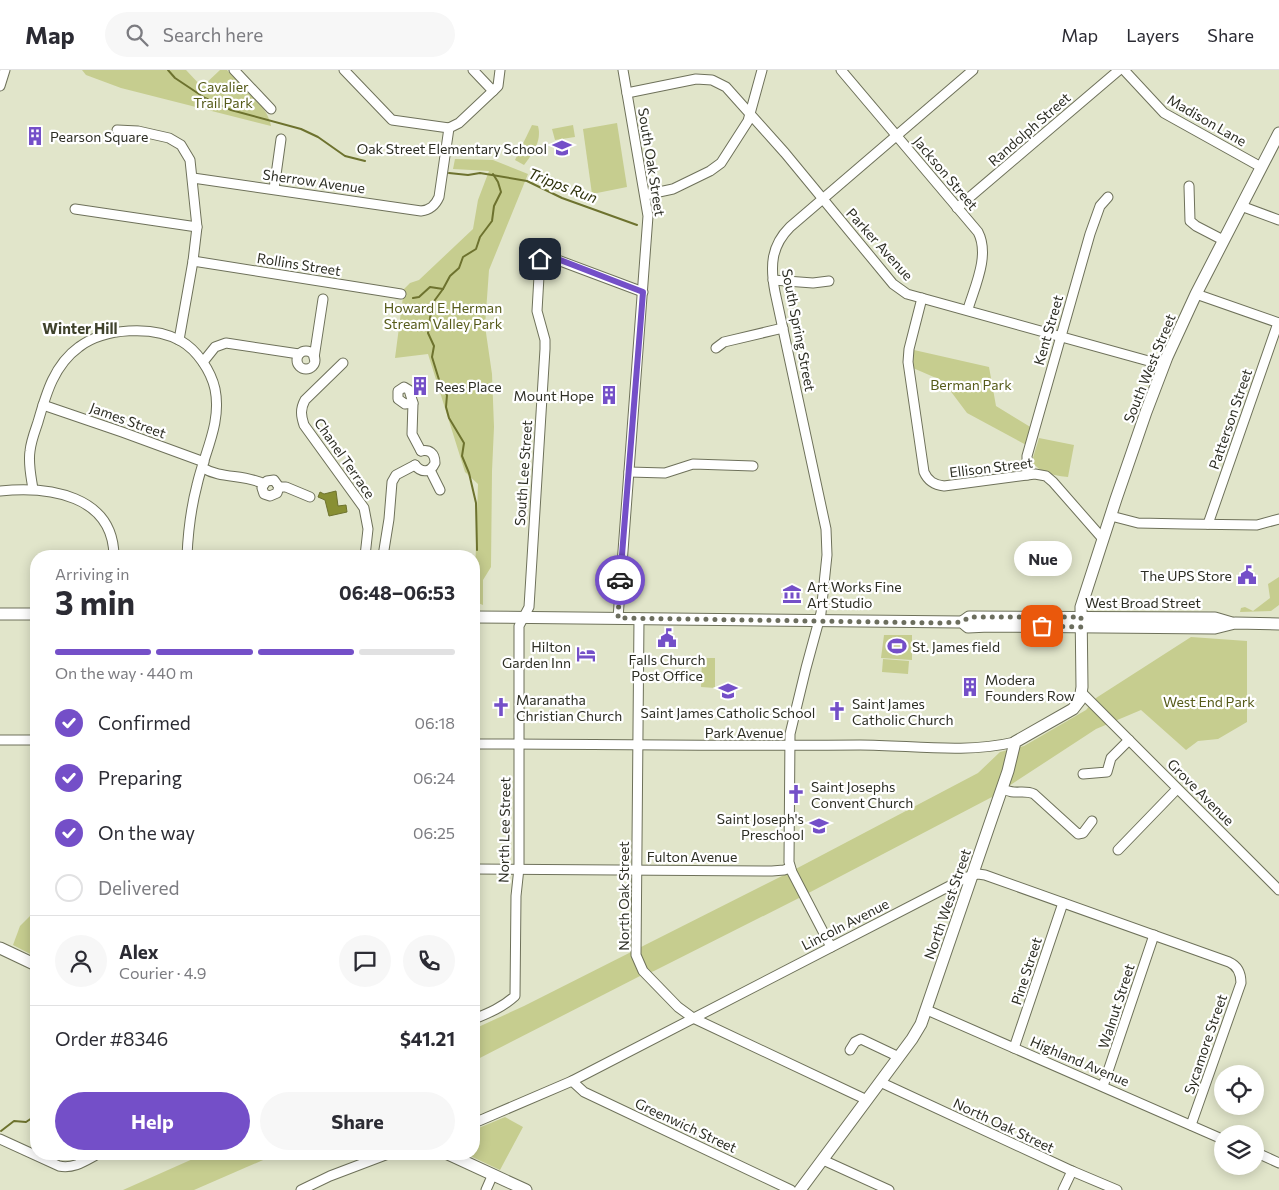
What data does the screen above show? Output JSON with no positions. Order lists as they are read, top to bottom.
{
  "streets": {
    "main road": ["South West Street", "West Broad Street", "North West Street"],
    "street": [
      "Madison Lane",
      "Randolph Street",
      "South Oak Street",
      "Jackson Street",
      "Sherrow Avenue",
      "Parker Avenue",
      "Rollins Street",
      "South Spring Street",
      "Kent Street",
      "Patterson Street",
      "James Street",
      "Chanel Terrace",
      "Ellison Street",
      "South Lee Street",
      "Park Avenue",
      "Grove Avenue",
      "North Lee Street",
      "Fulton Avenue",
      "North Oak Street",
      "Lincoln Avenue",
      "Pine Street",
      "Walnut Street",
      "Sycamore Street",
      "Highland Avenue",
      "Greenwich Street"
    ]
  },
  "crossings": [
    ["Madison Lane", "South West Street"],
    ["Randolph Street", "Jackson Street"],
    ["South Oak Street", "Parker Avenue"],
    ["South Oak Street", "South Lee Street"],
    ["South Oak Street", "West Broad Street"],
    ["Jackson Street", "Parker Avenue"],
    ["Jackson Street", "South Spring Street"],
    ["Parker Avenue", "South Spring Street"],
    ["Parker Avenue", "Kent Street"],
    ["Parker Avenue", "South West Street"],
    ["Parker Avenue", "Ellison Street"],
    ["South Spring Street", "West Broad Street"],
    ["South Spring Street", "Park Avenue"],
    ["South Spring Street", "Fulton Avenue"],
    ["Kent Street", "Ellison Street"],
    ["South West Street", "Ellison Street"],
    ["South West Street", "West Broad Street"],
    ["South Lee Street", "West Broad Street"],
    ["South Lee Street", "North Lee Street"],
    ["West Broad Street", "North Lee Street"],
    ["West Broad Street", "North Oak Street"],
    ["Park Avenue", "North Lee Street"],
    ["Park Avenue", "North Oak Street"],
    ["Park Avenue", "North West Street"],
    ["North Lee Street", "Fulton Avenue"],
    ["Fulton Avenue", "North Oak Street"],
    ["North Oak Street", "North West Street"],
    ["North Oak Street", "Lincoln Avenue"],
    ["North West Street", "Lincoln Avenue"],
    ["North West Street", "Highland Avenue"],
    ["Lincoln Avenue", "Greenwich Street"],
    ["Pine Street", "Highland Avenue"],
    ["Walnut Street", "Sycamore Street"],
    ["Walnut Street", "Highland Avenue"],
    ["Sycamore Street", "Highland Avenue"]
  ],
  "districts": ["Winter Hill"],
  "water": ["Tripps Run"],
  "parks": [
    "Cavalier Trail Park",
    "Howard E. Herman Stream Valley Park",
    "Berman Park",
    "West End Park"
  ],
  "places": {
    "building": [
      "Pearson Square",
      "Rees Place",
      "Mount Hope",
      "Modera Founders Row"
    ],
    "school or university": ["Oak Street Elementary School", "Saint James Catholic School", "Saint Joseph's Preschool"],
    "public building": ["The UPS Store", "Falls Church Post Office"],
    "museum": ["Art Works Fine Art Studio"],
    "other": ["Nue"],
    "sports": ["St. James field"],
    "hotel": ["Hilton Garden Inn"],
    "church": ["Maranatha Christian Church", "Saint James Catholic Church", "Saint Josephs Convent Church"]
  },
  "page": {
    "header": "Map",
    "search": "Search here",
    "nav": ["Map", "Layers", "Share"],
    "bubble": "Nue",
    "heading": ["3 min", "Arriving in", "06:48–06:53"],
    "panel": [
      "Alex",
      "Courier · 4.9",
      "Order #8346",
      "$41.21"
    ],
    "bar": "On the way · 440 m",
    "list": [
      ["Confirmed", "06:18"],
      ["Preparing", "06:24"],
      ["On the way", "06:25"],
      "Delivered"
    ],
    "buttons": ["Help", "Share"]
  }
}
